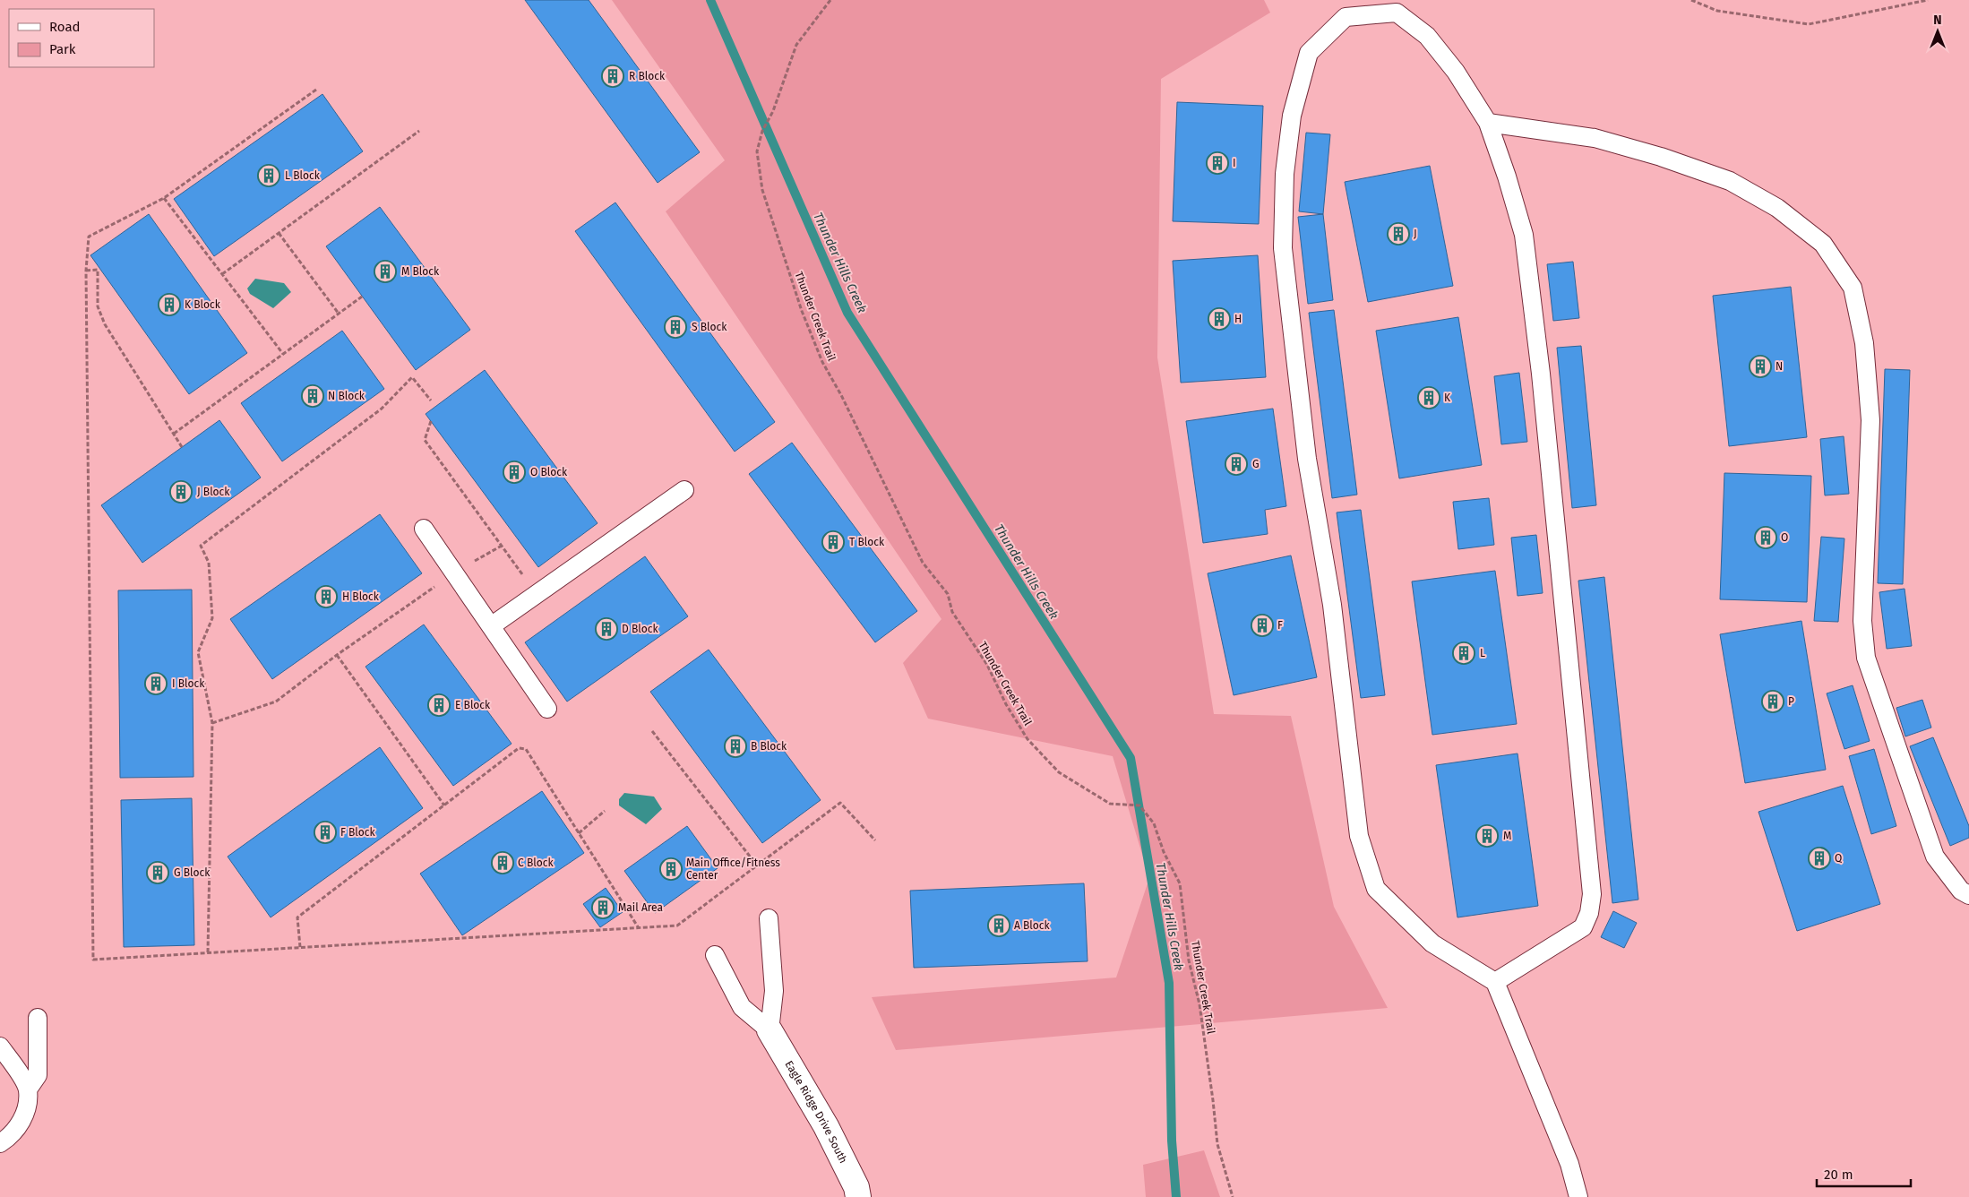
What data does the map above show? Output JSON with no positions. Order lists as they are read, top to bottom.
{
  "streets": {
    "street": ["Eagle Ridge Drive South"],
    "path": ["Thunder Creek Trail"]
  },
  "water": ["Thunder Hills Creek"],
  "places": {
    "building": [
      "R Block",
      "I",
      "L Block",
      "J",
      "M Block",
      "K Block",
      "H",
      "S Block",
      "N",
      "N Block",
      "K",
      "G",
      "O Block",
      "J Block",
      "O",
      "T Block",
      "H Block",
      "F",
      "D Block",
      "L",
      "I Block",
      "P",
      "E Block",
      "B Block",
      "F Block",
      "M",
      "Q",
      "C Block",
      "Main Office/Fitness Center",
      "G Block",
      "Mail Area",
      "A Block"
    ]
  },
  "legend": ["Road", "Park"],
  "scale_bar": "20 m",
  "north": "top"
}
